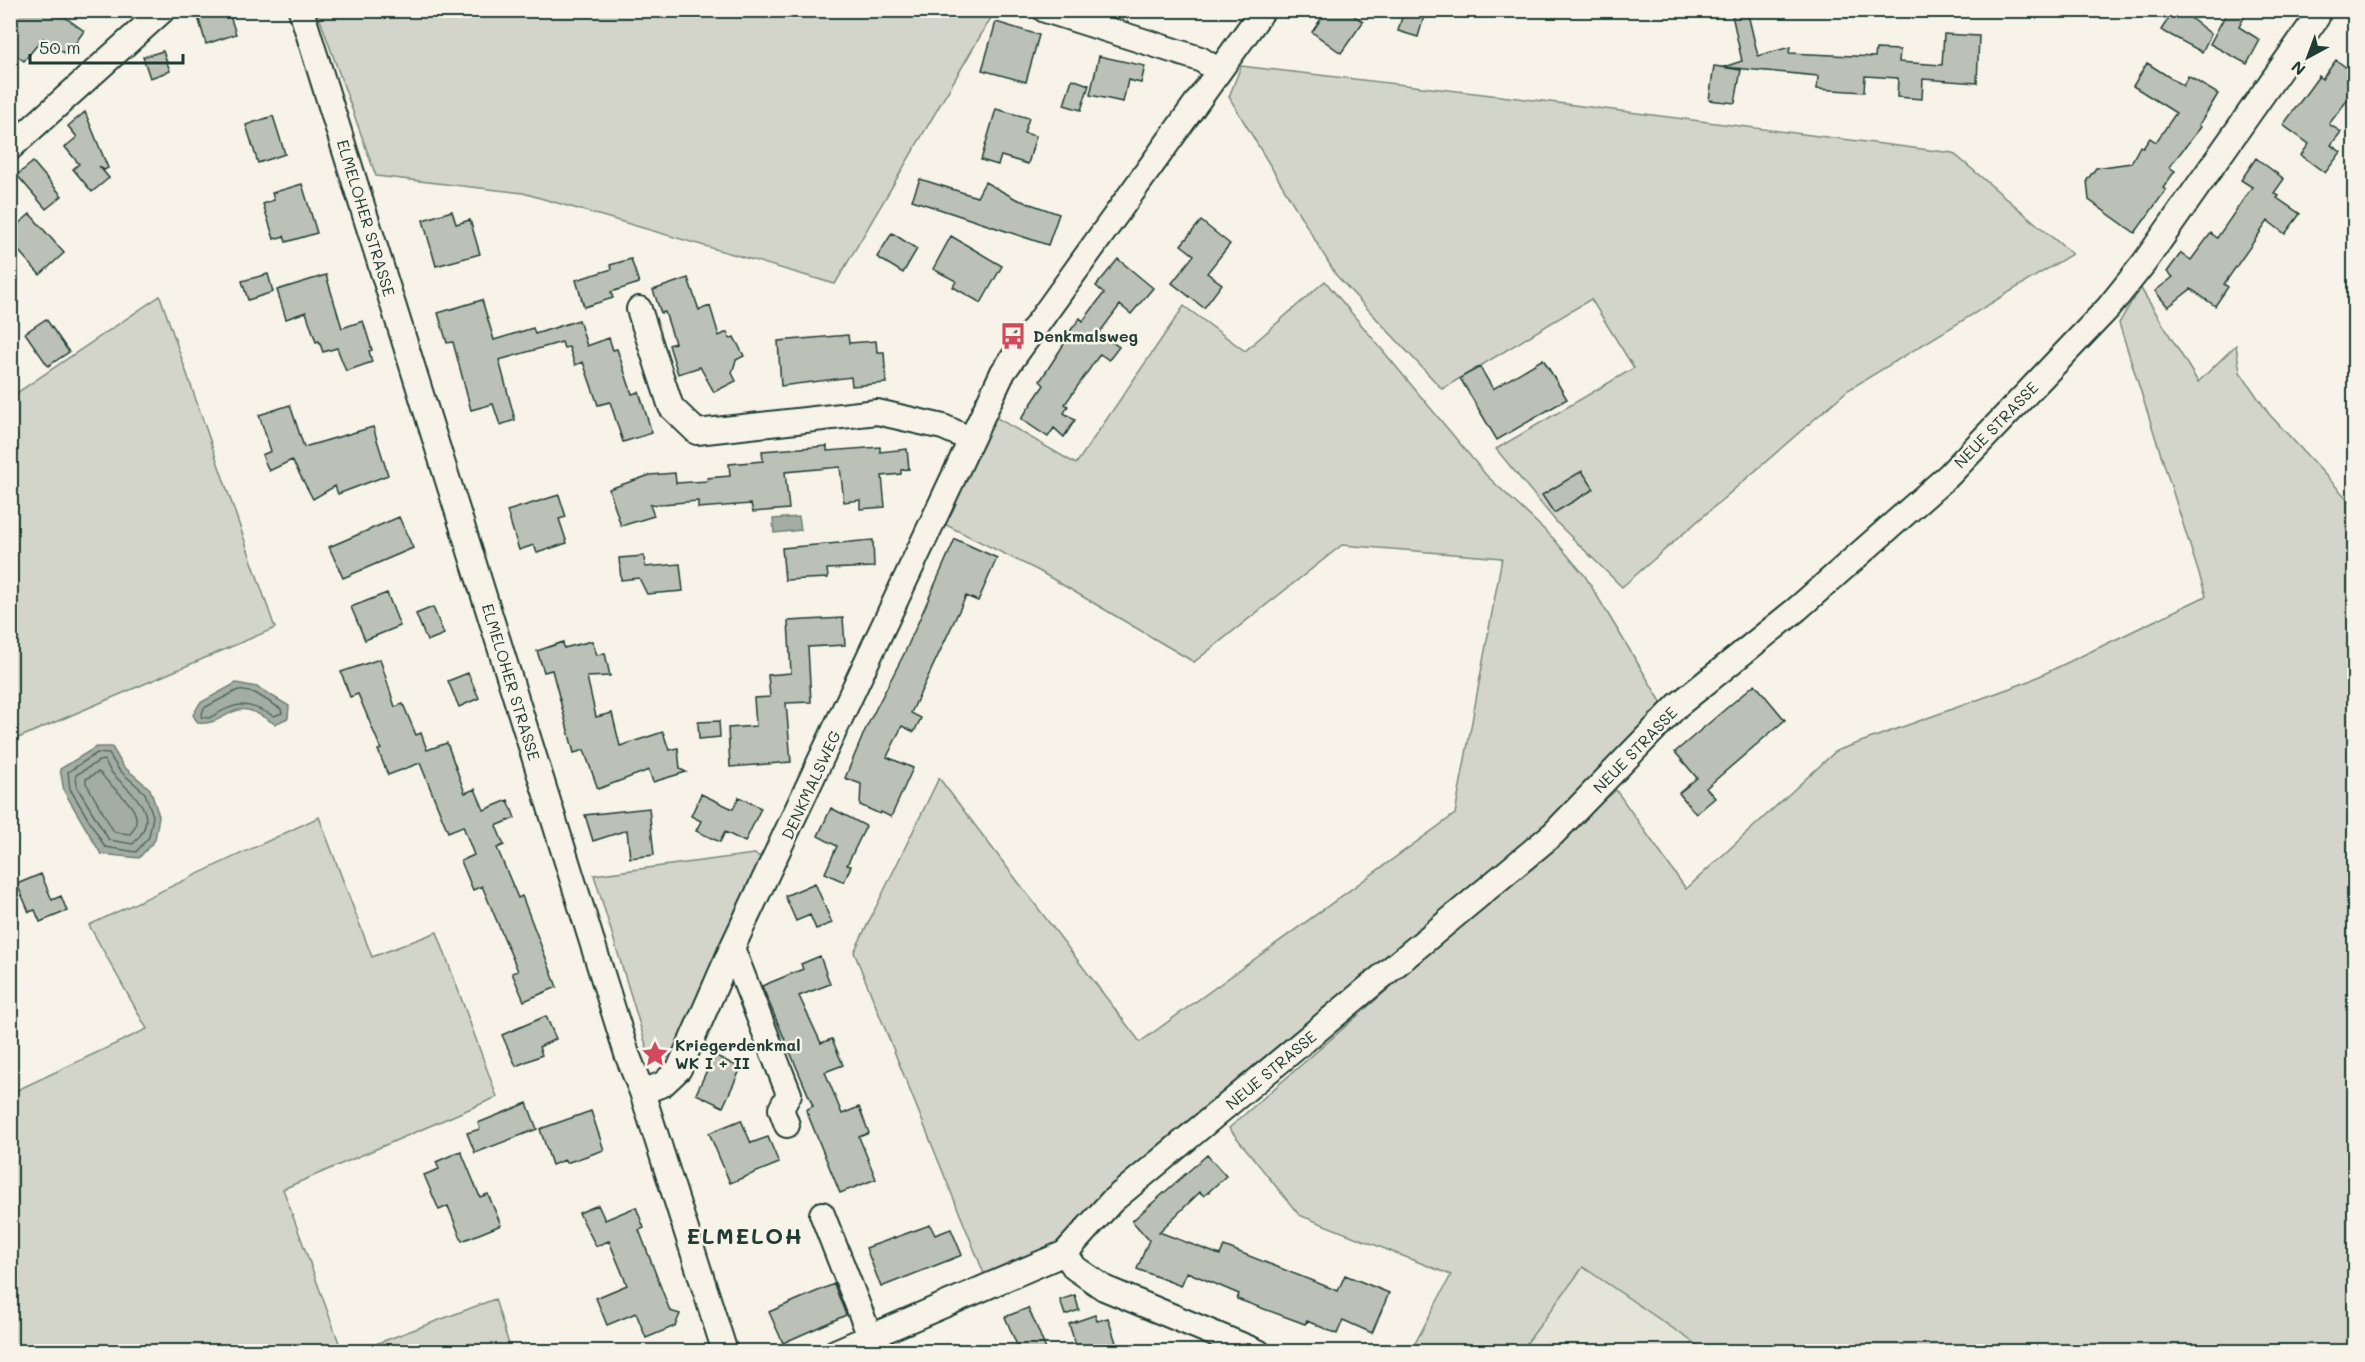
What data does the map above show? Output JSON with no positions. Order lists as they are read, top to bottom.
{
  "streets": {
    "street": ["ELMELOHER STRASSE", "NEUE STRASSE", "DENKMALSWEG"]
  },
  "crossings": [
    ["ELMELOHER STRASSE", "DENKMALSWEG"]
  ],
  "districts": ["ELMELOH"],
  "places": {
    "bus stop": ["Denkmalsweg"],
    "place": ["Kriegerdenkmal WK I + II"]
  },
  "scale_bar": "50 m",
  "north": "bottom left"
}
